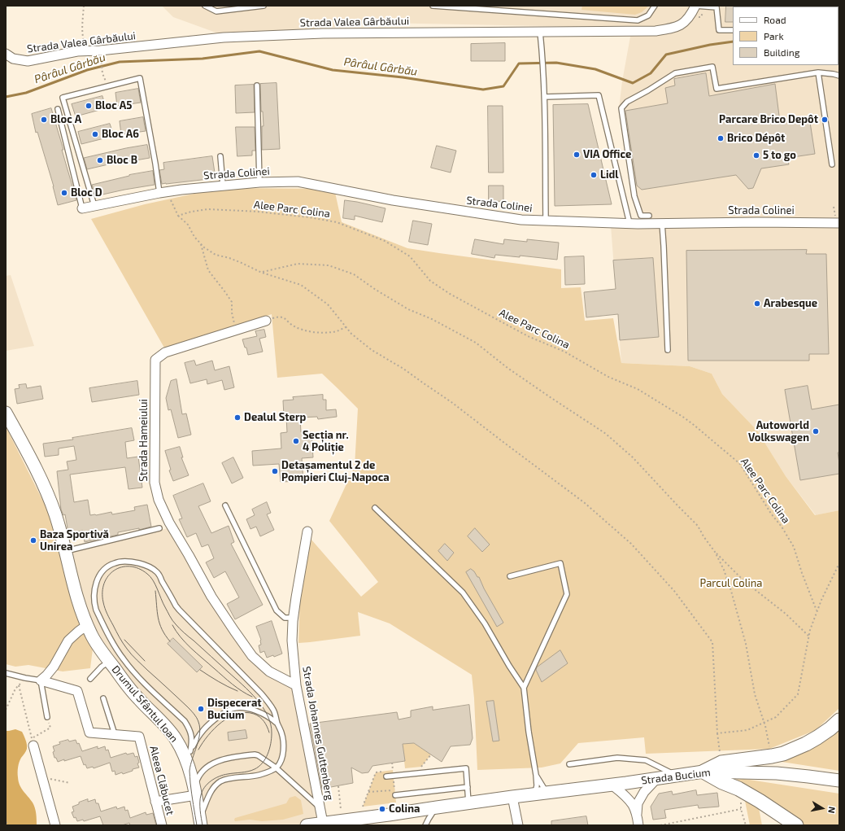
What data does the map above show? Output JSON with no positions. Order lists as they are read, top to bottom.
{
  "streets": {
    "main road": ["Drumul Sfântul Ioan", "Strada Bucium"],
    "street": [
      "Strada Valea Gârbăului",
      "Strada Colinei",
      "Strada Hameiului",
      "Strada Johannes Guttenberg",
      "Aleea Clăbucet"
    ],
    "path": ["Alee Parc Colina"]
  },
  "crossings": [
    ["Strada Hameiului", "Strada Johannes Guttenberg"],
    ["Strada Johannes Guttenberg", "Strada Bucium"]
  ],
  "water": ["Pârâul Gârbău"],
  "parks": ["Parcul Colina"],
  "places": [
    "Bloc A5",
    "Bloc A",
    "Parcare Brico Depôt",
    "Bloc A6",
    "Brico Dépôt",
    "VIA Office",
    "5 to go",
    "Bloc B",
    "Lidl",
    "Bloc D",
    "Arabesque",
    "Dealul Sterp",
    "Autoworld Volkswagen",
    "Secția nr. 4 Poliție",
    "Detașamentul 2 de Pompieri Cluj-Napoca",
    "Baza Sportivă Unirea",
    "Dispecerat Bucium",
    "Colina"
  ],
  "legend": ["Road", "Park", "Building"],
  "north": "right"
}
